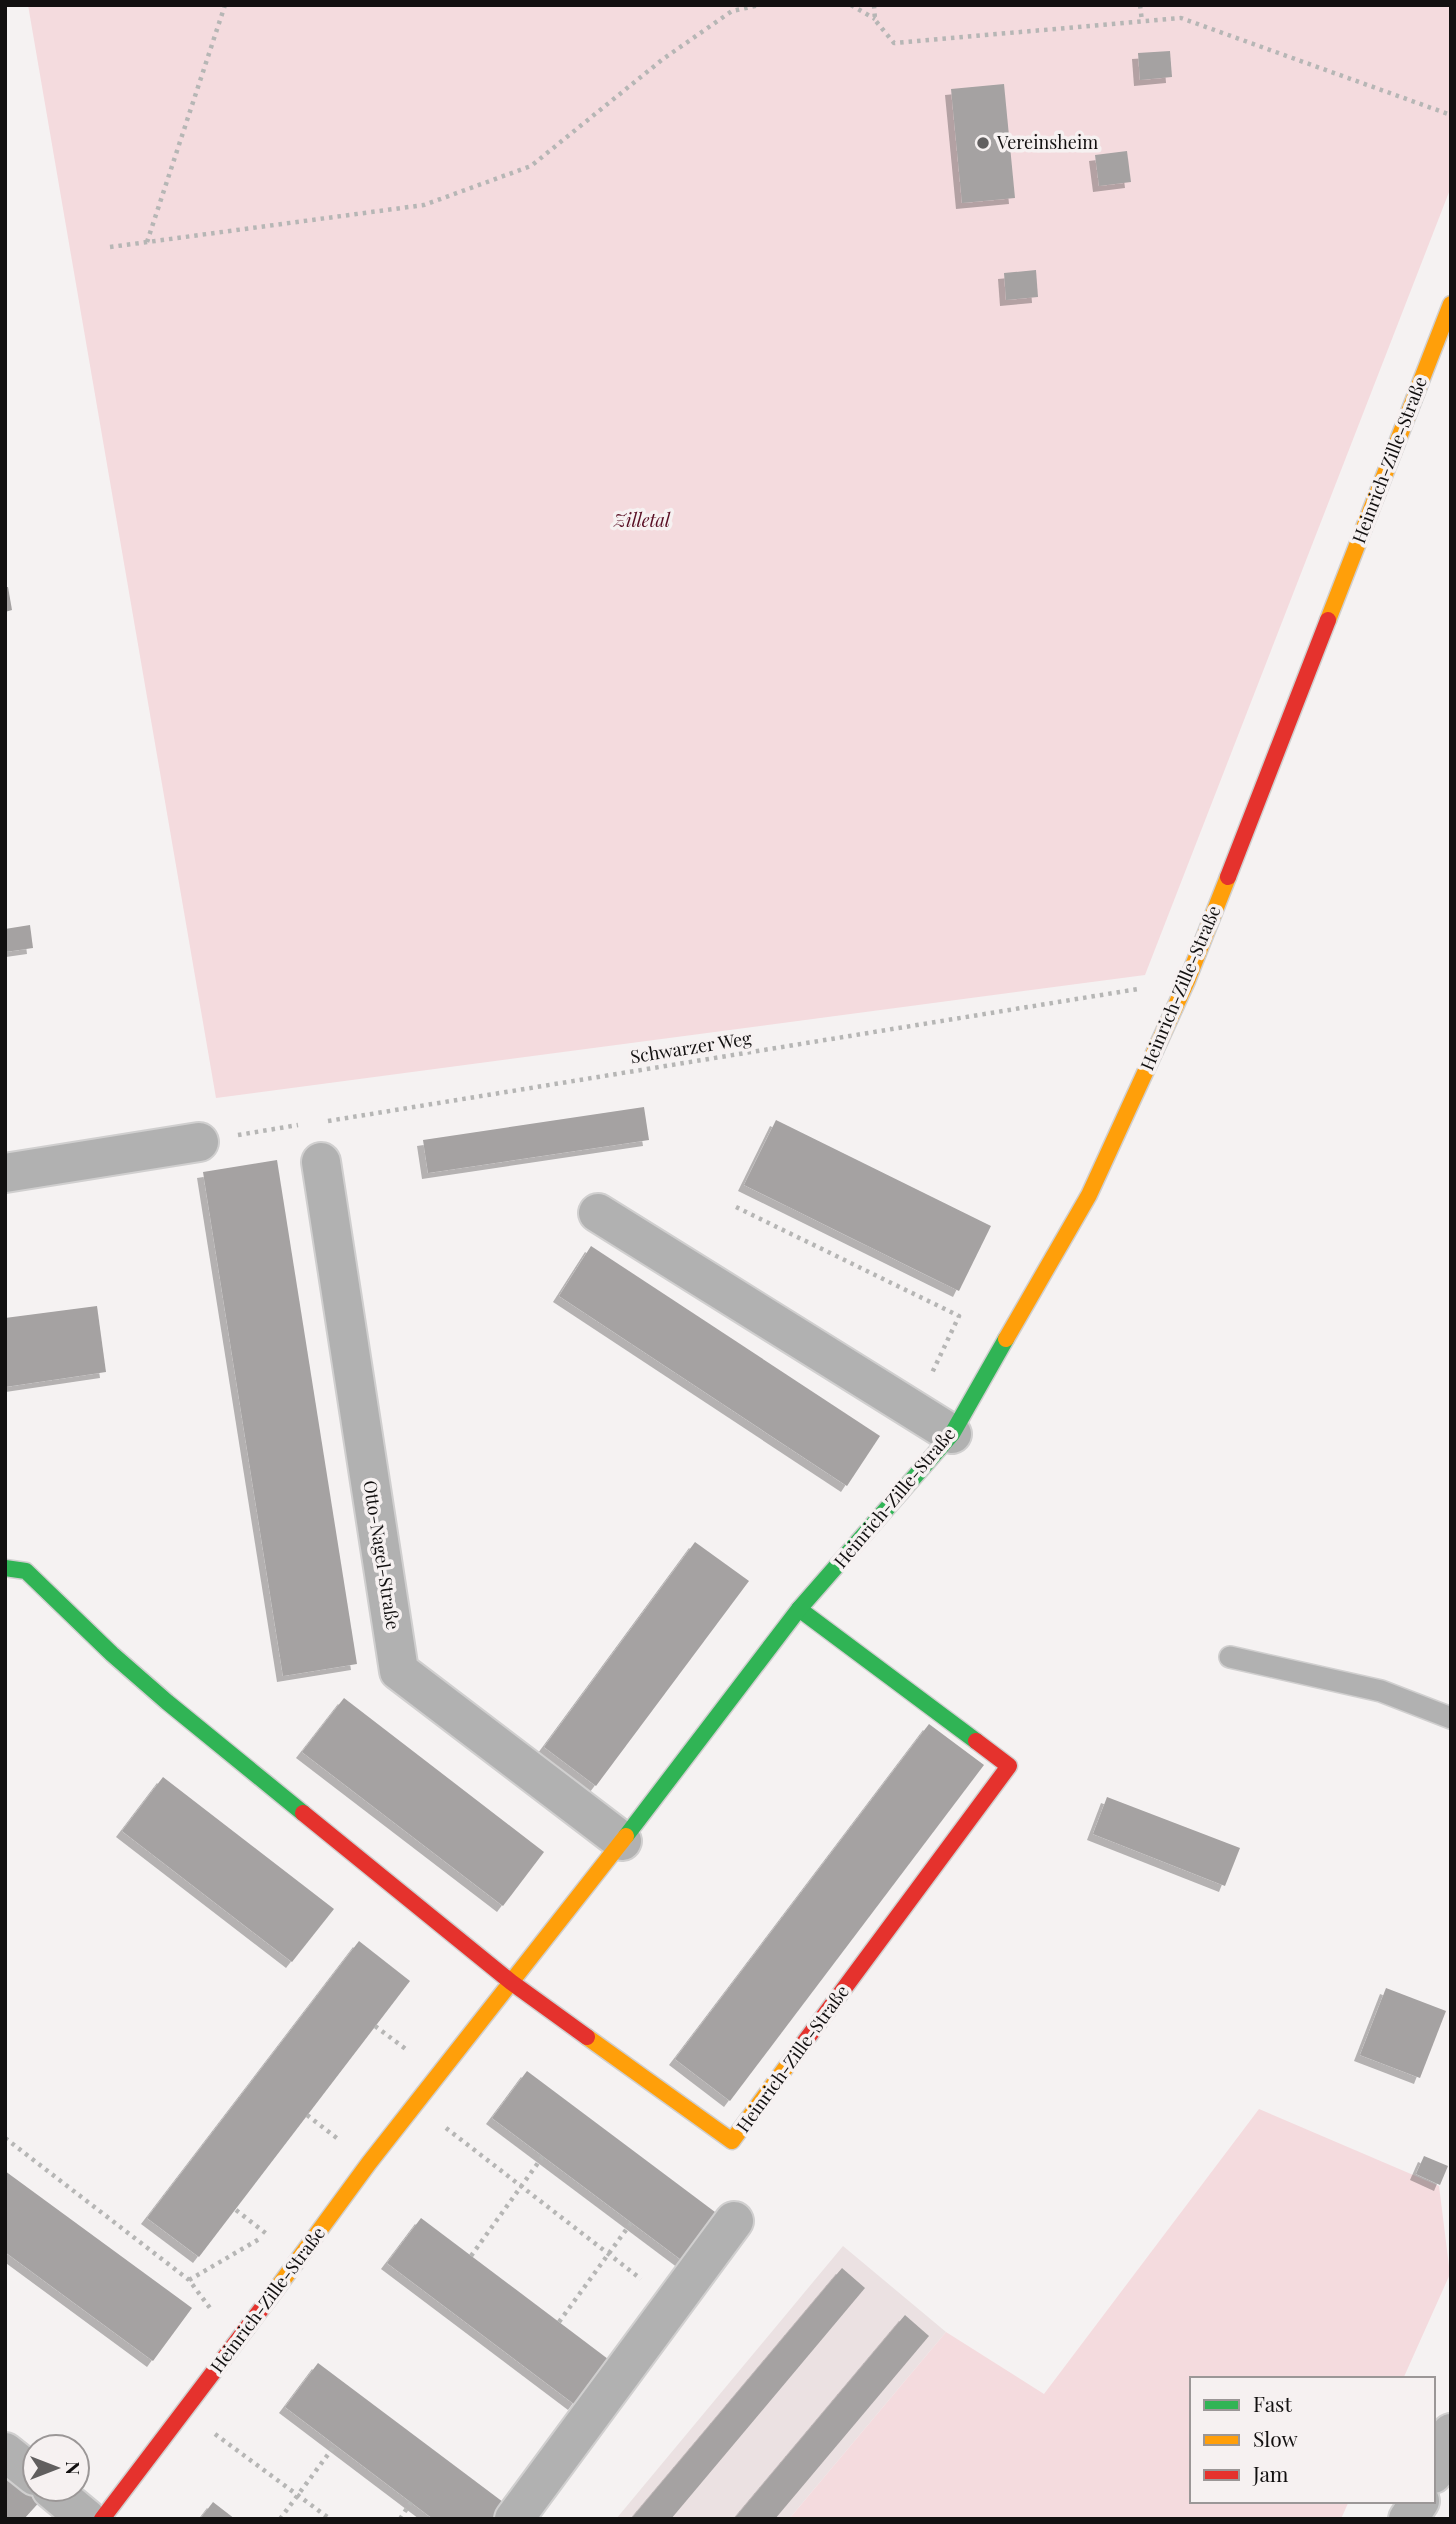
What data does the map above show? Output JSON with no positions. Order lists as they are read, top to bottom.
{
  "streets": {
    "street": ["Heinrich-Zille-Straße", "Otto-Nagel-Straße"],
    "path": ["Schwarzer Weg"]
  },
  "crossings": [
    ["Heinrich-Zille-Straße", "Schwarzer Weg"],
    ["Heinrich-Zille-Straße", "Otto-Nagel-Straße"]
  ],
  "parks": ["Zilletal"],
  "places": ["Vereinsheim"],
  "legend": ["Fast", "Slow", "Jam"],
  "north": "right"
}
